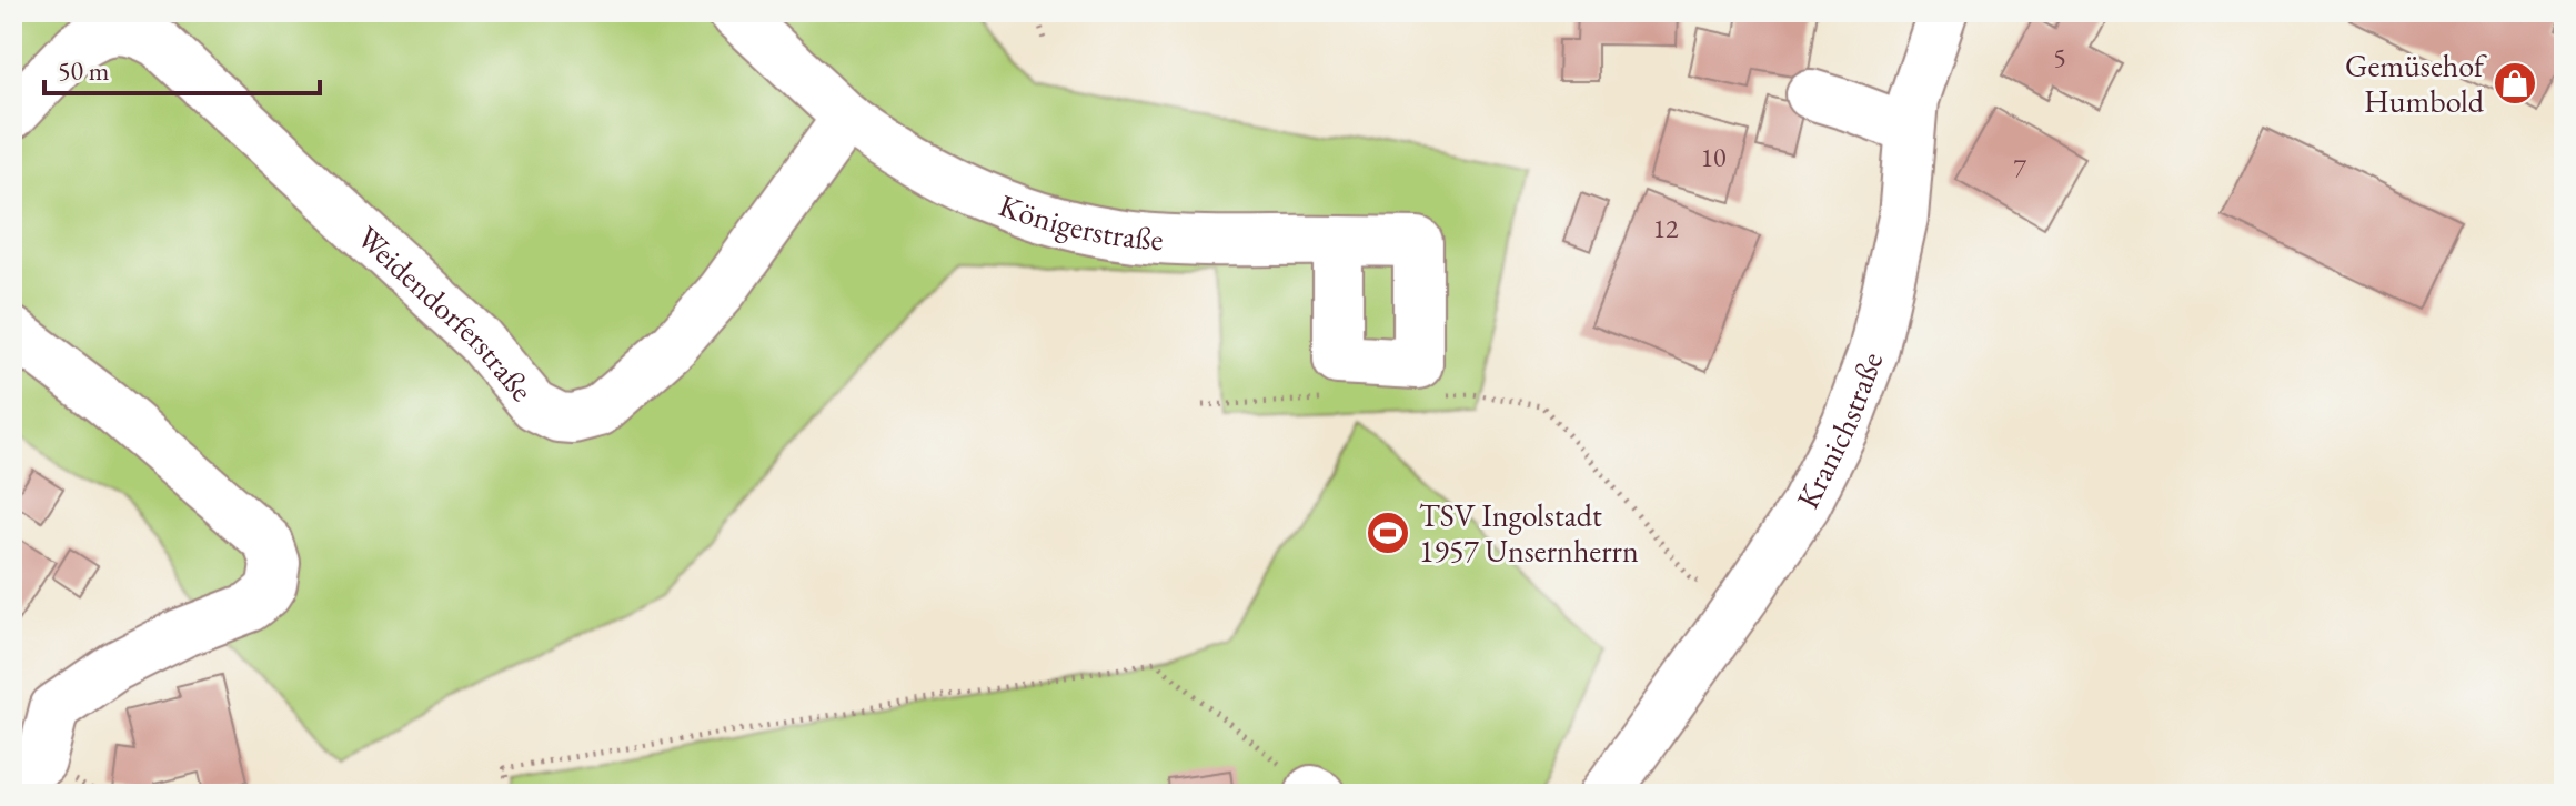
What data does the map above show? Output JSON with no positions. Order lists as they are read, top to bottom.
{
  "streets": {
    "street": ["Königerstraße", "Weidendorferstraße", "Kranichstraße"]
  },
  "crossings": [
    ["Königerstraße", "Weidendorferstraße"]
  ],
  "places": {
    "shop": ["Gemüsehof Humbold"],
    "sports": ["TSV Ingolstadt 1957 Unsernherrn"]
  },
  "house_numbers": [
    "5",
    "10",
    "7",
    "12"
  ],
  "scale_bar": "50 m"
}
